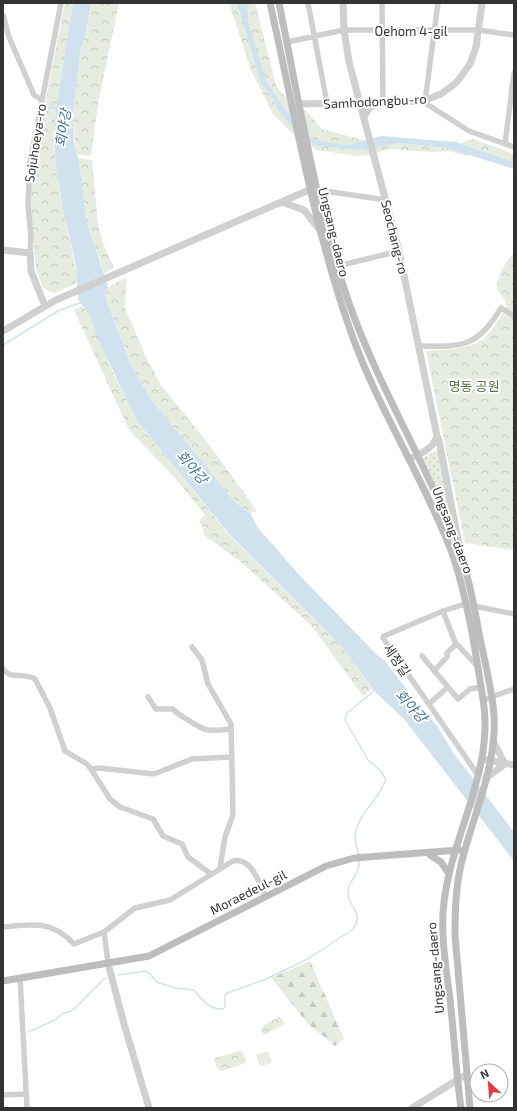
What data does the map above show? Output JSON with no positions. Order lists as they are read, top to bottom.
{
  "streets": {
    "main road": ["Ungsang-daero", "Moraedeul-gil"],
    "street": [
      "Oehom 4-gil",
      "Samhodongbu-ro",
      "Sojuhoeya-ro",
      "Seochang-ro",
      "세정길"
    ]
  },
  "crossings": [
    ["Oehom 4-gil", "Samhodongbu-ro"],
    ["Oehom 4-gil", "Ungsang-daero"],
    ["Oehom 4-gil", "Seochang-ro"],
    ["Samhodongbu-ro", "Ungsang-daero"],
    ["Samhodongbu-ro", "Seochang-ro"],
    ["Ungsang-daero", "Seochang-ro"],
    ["Ungsang-daero", "세정길"],
    ["Ungsang-daero", "Moraedeul-gil"]
  ],
  "water": ["회야강"],
  "parks": ["명동 공원"],
  "north": "top left"
}
